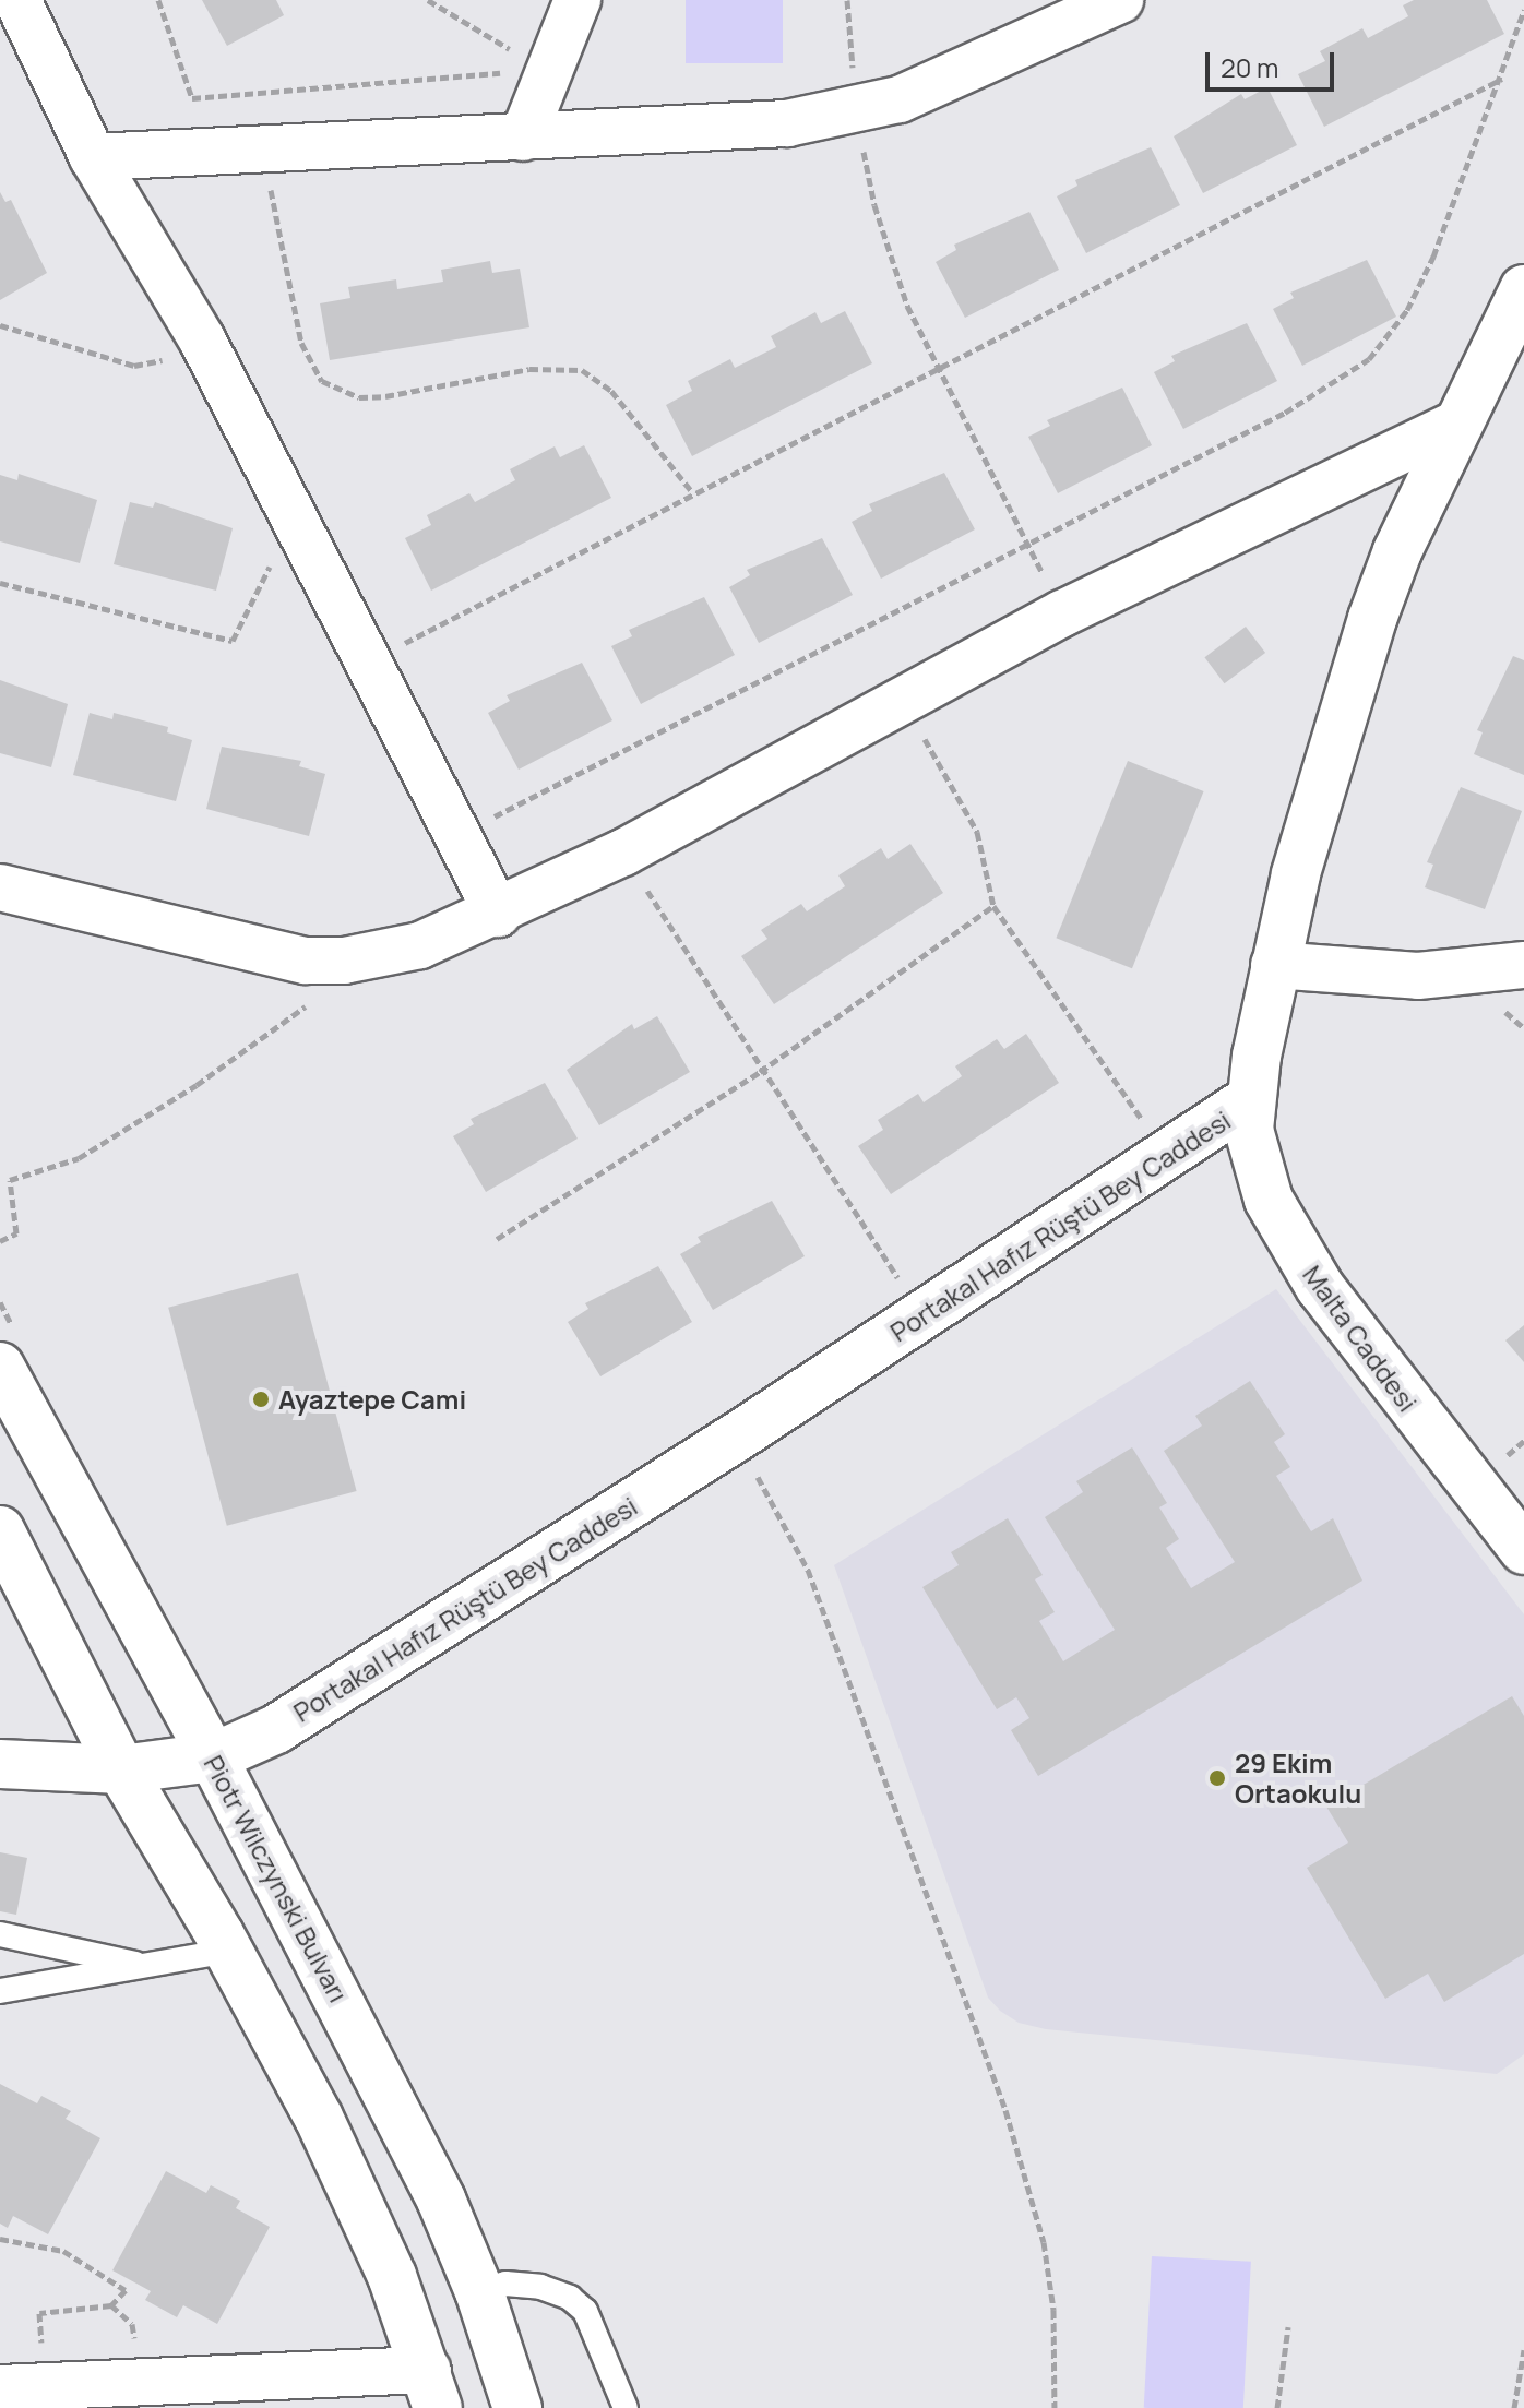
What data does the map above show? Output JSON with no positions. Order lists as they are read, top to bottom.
{
  "streets": {
    "main road": ["Portakal Hafız Rüştü Bey Caddesi", "Malta Caddesi", "Piotr Wilczynski Bulvarı"]
  },
  "crossings": [
    ["Portakal Hafız Rüştü Bey Caddesi", "Malta Caddesi"],
    ["Portakal Hafız Rüştü Bey Caddesi", "Piotr Wilczynski Bulvarı"]
  ],
  "places": ["Ayaztepe Cami", "29 Ekim Ortaokulu"],
  "scale_bar": "20 m"
}
